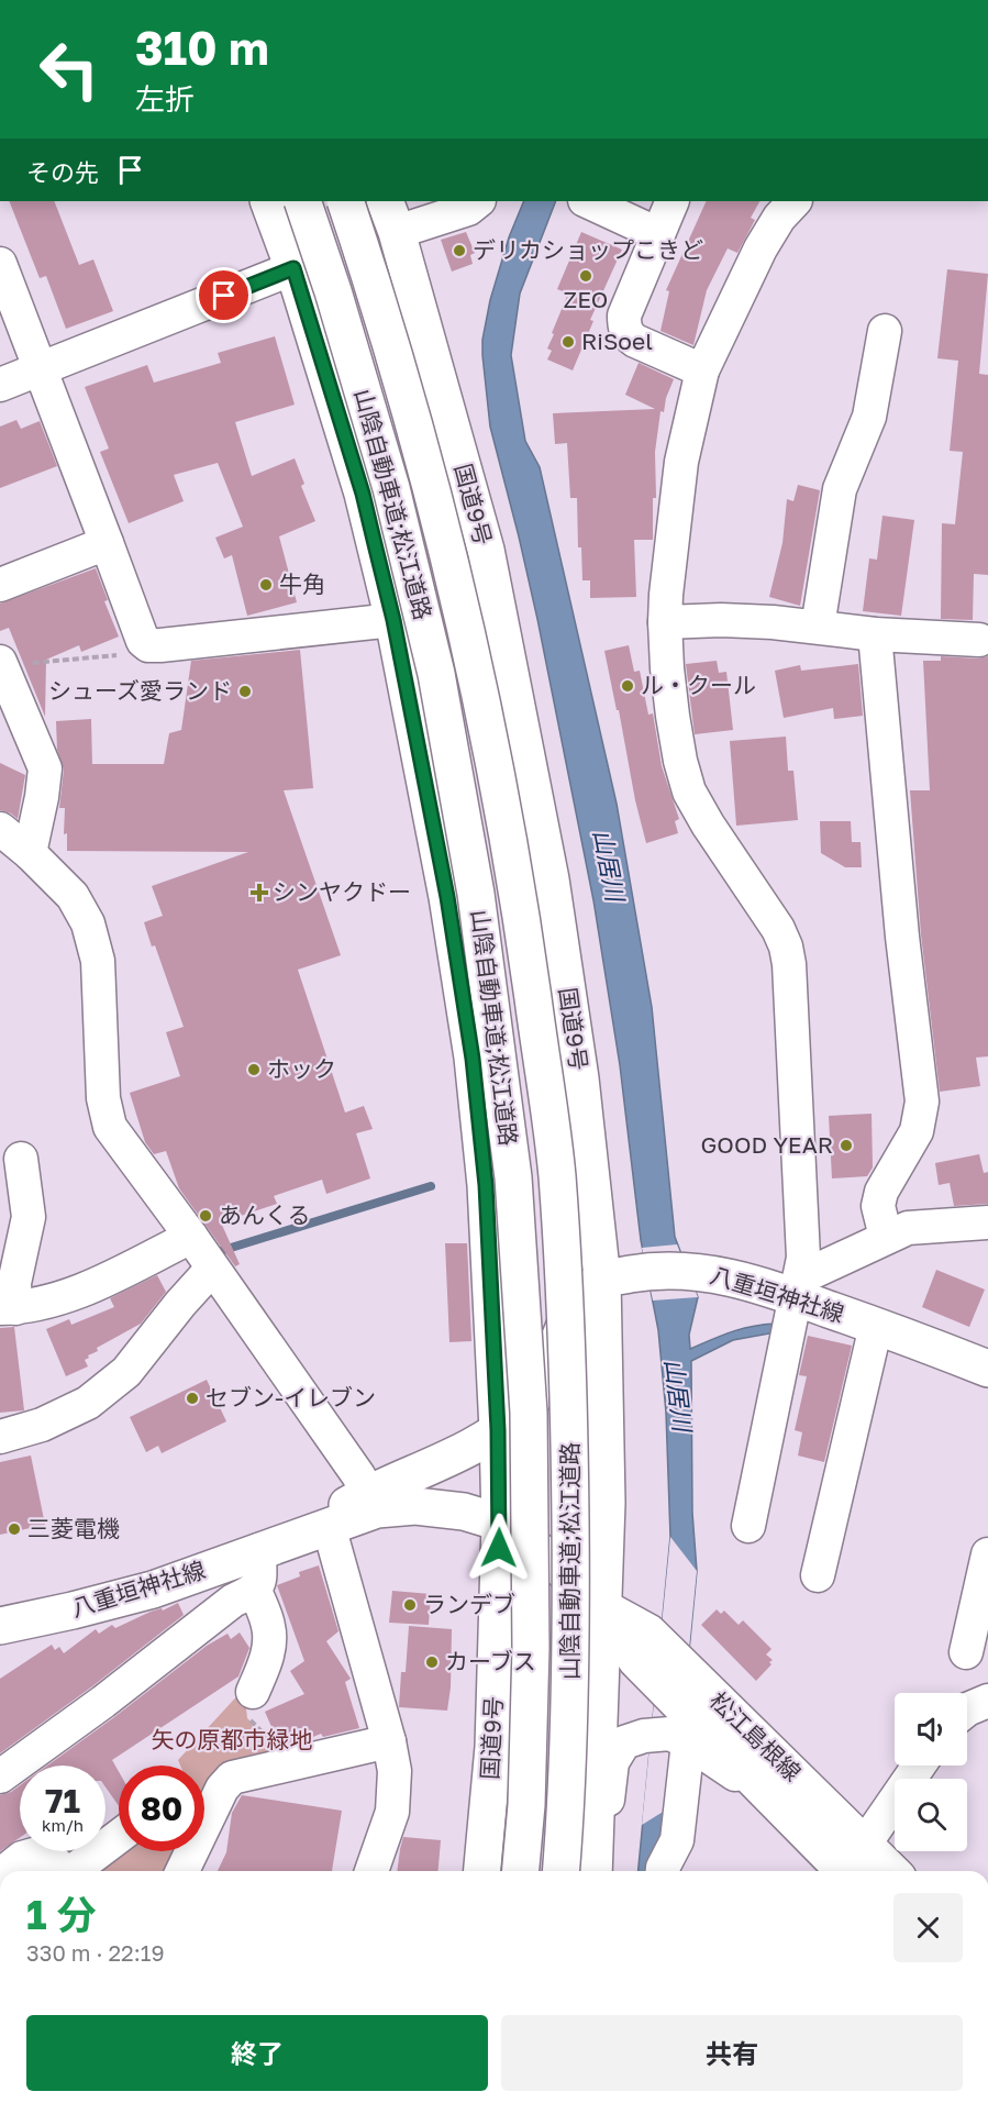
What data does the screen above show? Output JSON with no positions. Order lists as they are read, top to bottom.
{
  "streets": {
    "main road": [
      "山陰自動車道;松江道路",
      "国道9号",
      "八重垣神社線",
      "松江島根線"
    ]
  },
  "crossings": [
    ["国道9号", "八重垣神社線"],
    ["国道9号", "松江島根線"],
    ["八重垣神社線", "松江島根線"]
  ],
  "water": ["山居川"],
  "parks": ["矢の原都市緑地"],
  "places": {
    "other": [
      "デリカショップこきど",
      "ZEO",
      "RiSoel",
      "牛角",
      "ル・クール",
      "シューズ愛ランド",
      "ホック",
      "GOOD YEAR",
      "あんくる",
      "セブン-イレブン",
      "三菱電機",
      "ランデブ",
      "カーブス"
    ],
    "health": ["シンヤクドー"]
  },
  "page": {
    "turn": ["310 m", "左折"],
    "then": "その先",
    "speed": "71 km/h",
    "limit": "80",
    "heading": ["1 分", "330 m · 22:19"],
    "buttons": ["終了", "共有"]
  }
}
